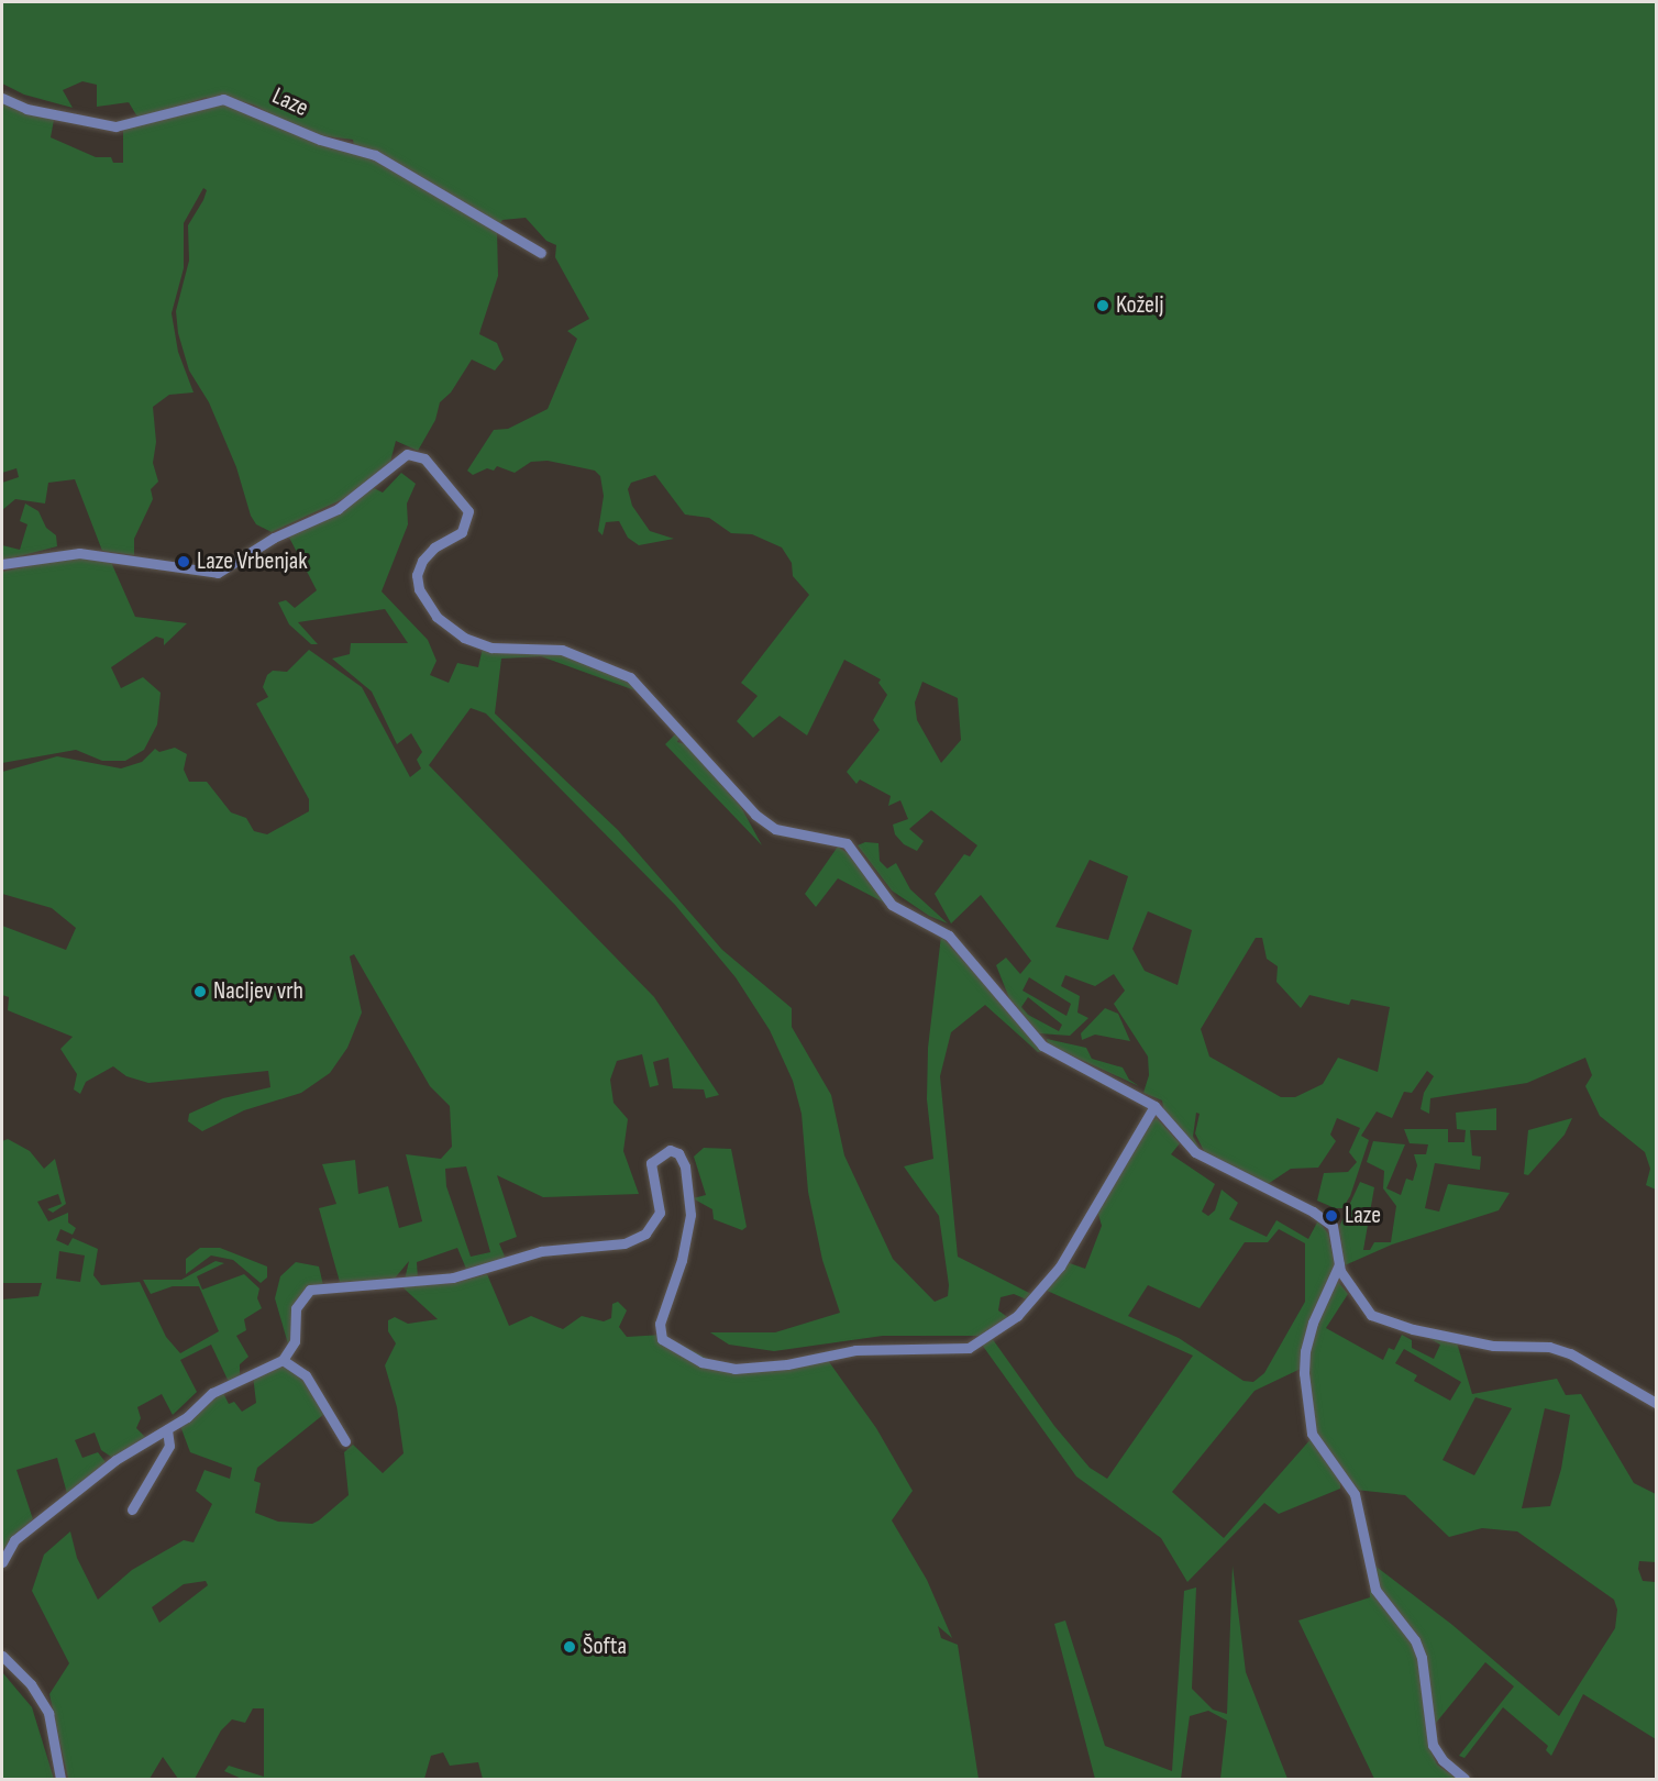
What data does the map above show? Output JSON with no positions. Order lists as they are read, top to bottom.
{
  "streets": {
    "street": ["Laze"]
  },
  "places": [
    "Koželj",
    "Laze Vrbenjak",
    "Nacljev vrh",
    "Laze",
    "Šofta"
  ]
}
